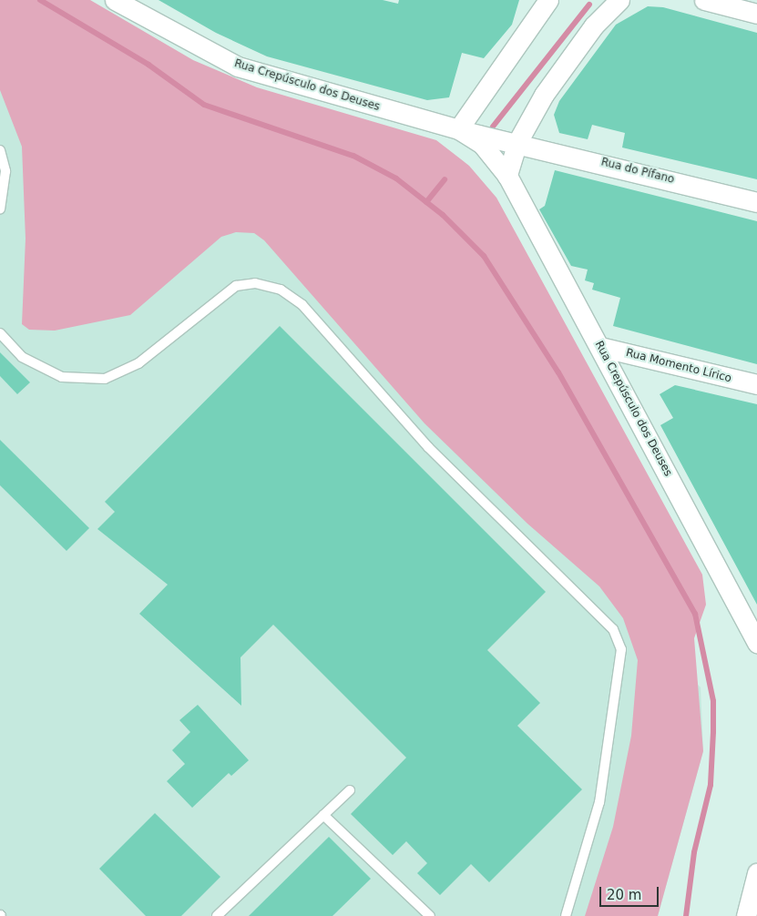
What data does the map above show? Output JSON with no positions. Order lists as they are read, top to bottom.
{
  "streets": {
    "street": ["Rua Crepúsculo dos Deuses", "Rua do Pífano", "Rua Momento Lírico"]
  },
  "crossings": [
    ["Rua Crepúsculo dos Deuses", "Rua do Pífano"],
    ["Rua Crepúsculo dos Deuses", "Rua Momento Lírico"]
  ],
  "scale_bar": "20 m"
}
